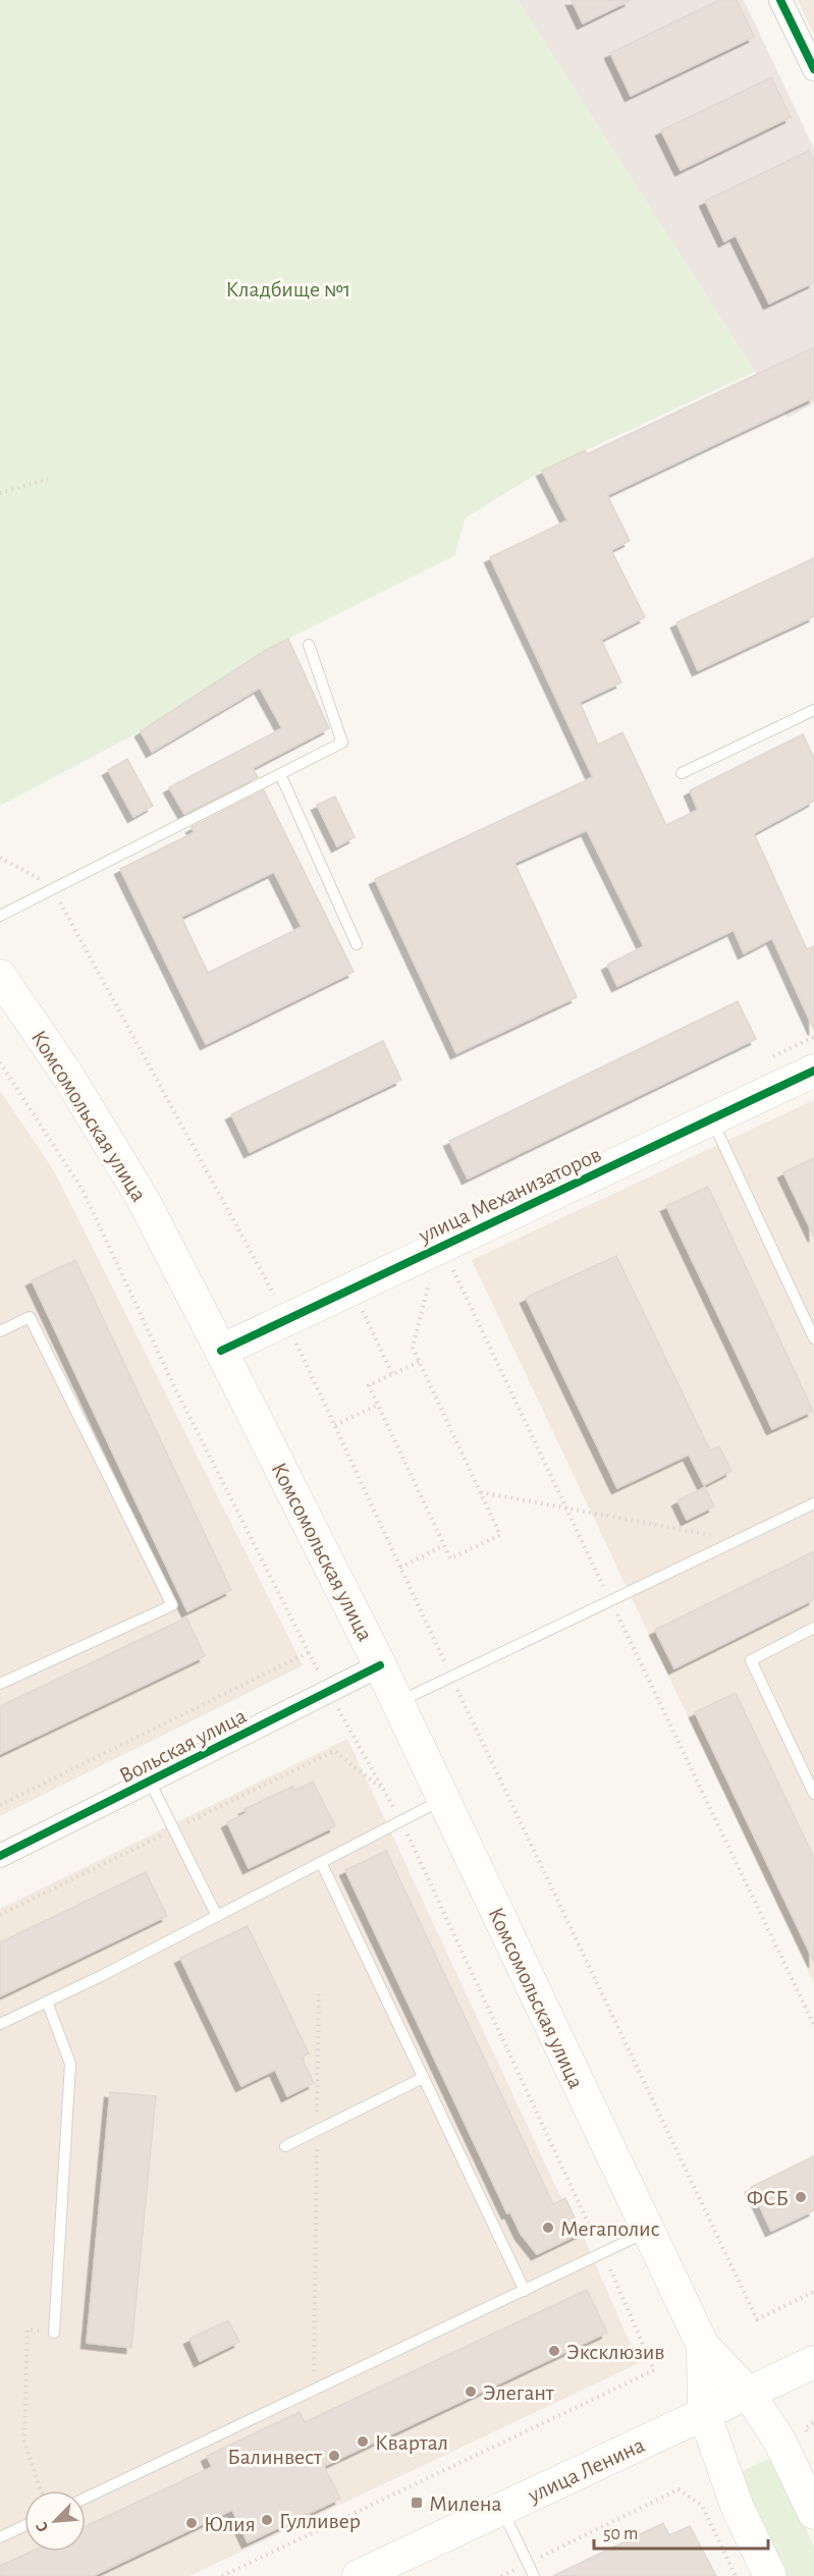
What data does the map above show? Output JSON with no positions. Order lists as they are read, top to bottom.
{
  "streets": {
    "main road": ["Комсомольская улица", "улица Механизаторов", "улица Ленина"],
    "street": ["Вольская улица"]
  },
  "crossings": [
    ["Комсомольская улица", "улица Механизаторов"],
    ["Комсомольская улица", "Вольская улица"],
    ["Комсомольская улица", "улица Ленина"]
  ],
  "parks": ["Кладбище №1"],
  "places": {
    "other": [
      "ФСБ",
      "Мегаполис",
      "Эксклюзив",
      "Элегант",
      "Квартал",
      "Балинвест",
      "Гулливер",
      "Юлия"
    ],
    "transit": ["Милена"]
  },
  "scale_bar": "50 m",
  "north": "bottom left"
}
